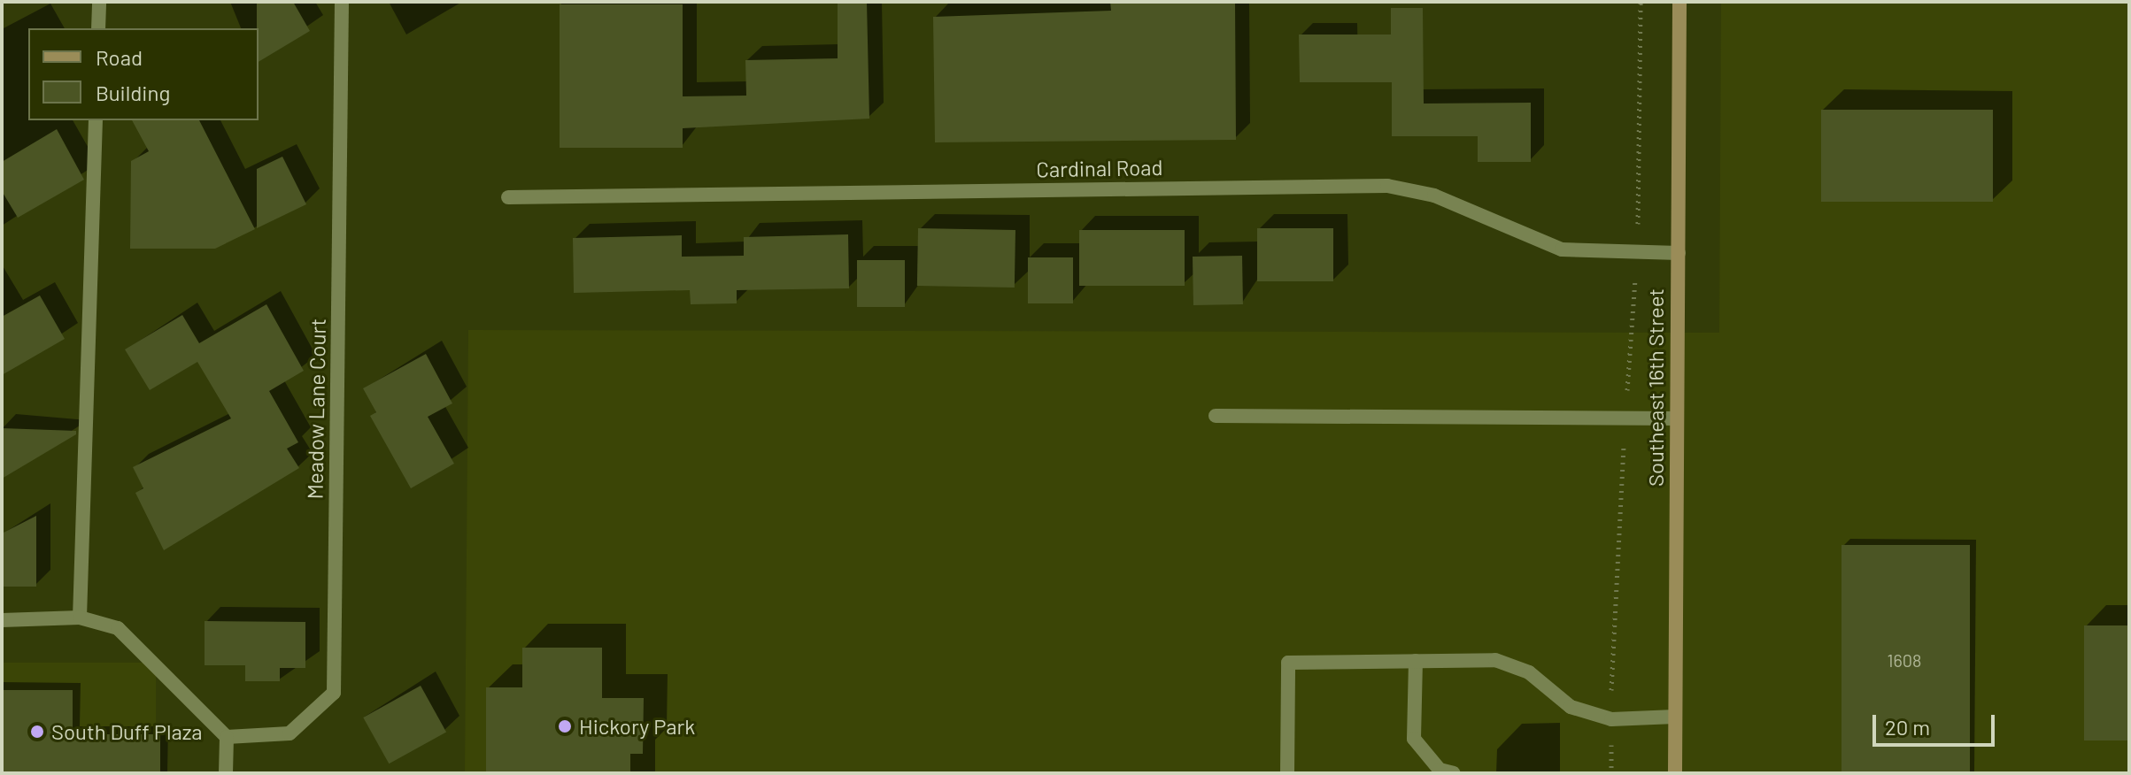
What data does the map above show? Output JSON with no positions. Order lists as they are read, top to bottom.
{
  "streets": {
    "main road": ["Southeast 16th Street"],
    "street": ["Cardinal Road", "Meadow Lane Court"]
  },
  "crossings": [
    ["Cardinal Road", "Southeast 16th Street"]
  ],
  "places": ["Hickory Park", "South Duff Plaza"],
  "house_numbers": ["1608"],
  "legend": ["Road", "Building"],
  "scale_bar": "20 m"
}
